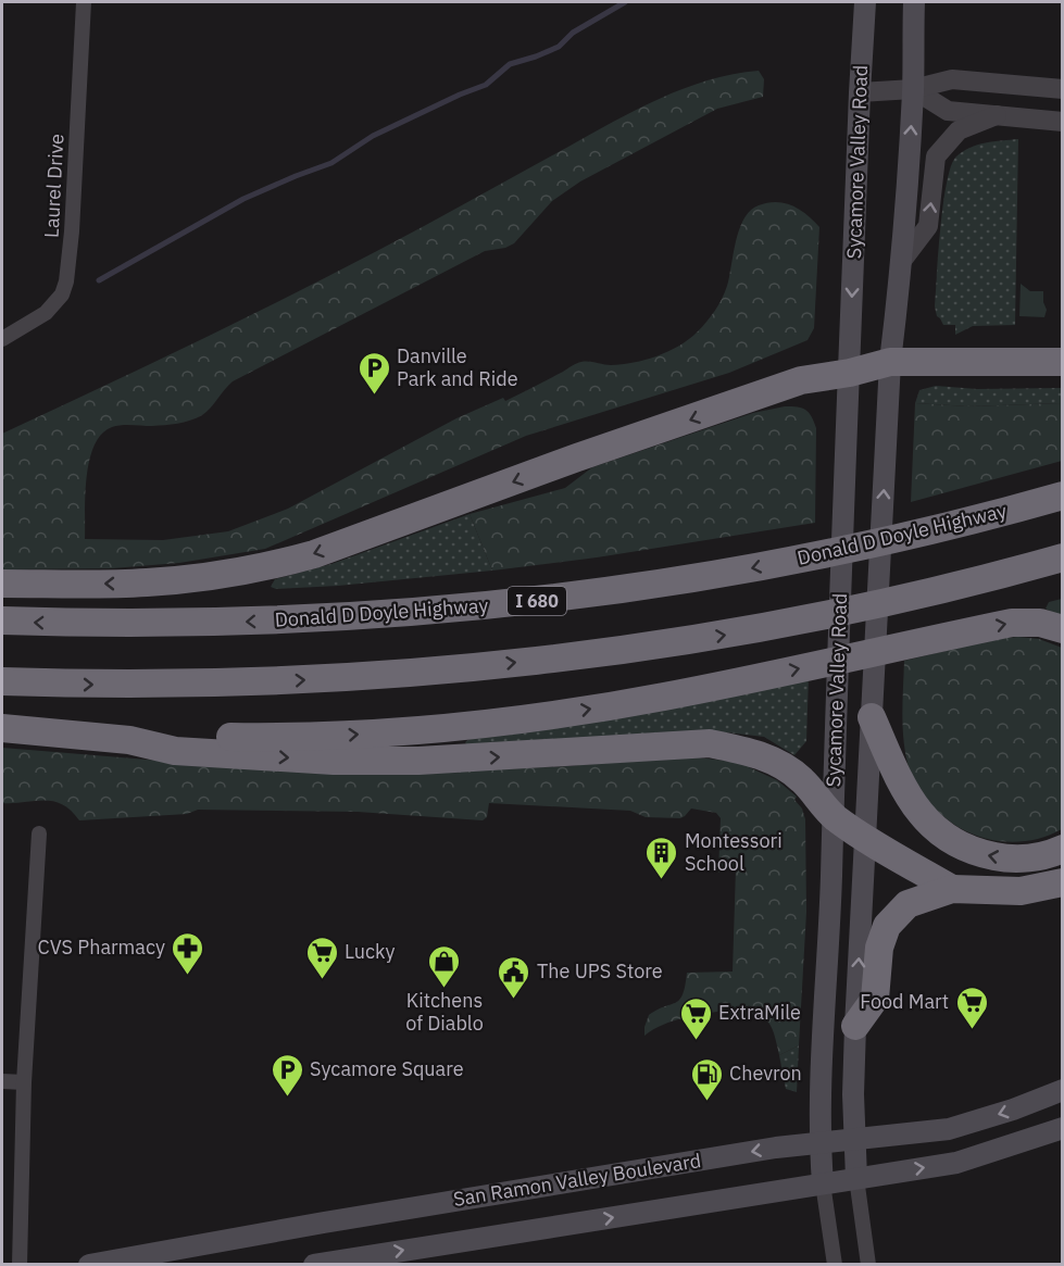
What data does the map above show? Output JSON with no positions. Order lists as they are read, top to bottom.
{
  "streets": {
    "highway": ["Donald D Doyle Highway", "I 680"],
    "main road": ["Sycamore Valley Road", "San Ramon Valley Boulevard"],
    "street": ["Laurel Drive"]
  },
  "crossings": [
    ["Sycamore Valley Road", "San Ramon Valley Boulevard"]
  ],
  "places": {
    "parking": ["Danville Park and Ride", "Sycamore Square"],
    "building": ["Montessori School"],
    "pharmacy": ["CVS Pharmacy"],
    "supermarket": ["Lucky", "Food Mart", "ExtraMile"],
    "shop": ["Kitchens of Diablo"],
    "public building": ["The UPS Store"],
    "fuel station": ["Chevron"]
  }
}
